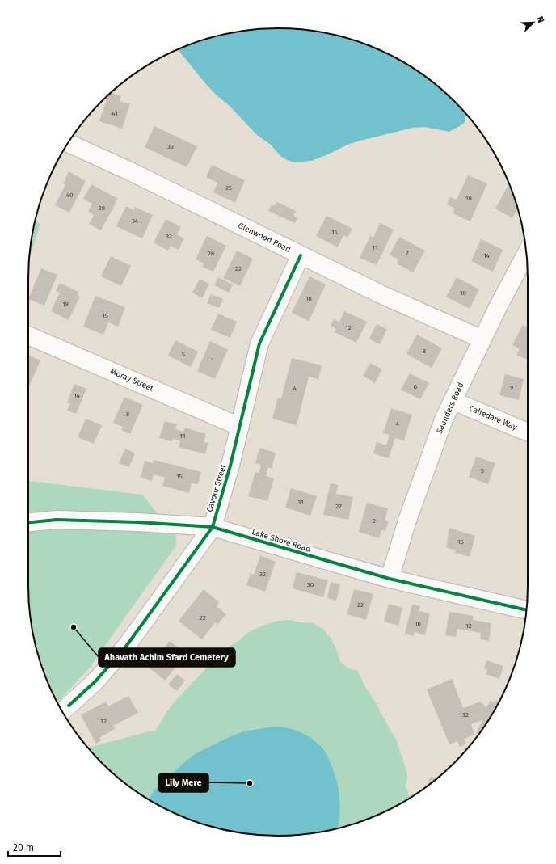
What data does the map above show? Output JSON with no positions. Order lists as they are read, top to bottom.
{
  "streets": {
    "street": [
      "Glenwood Road",
      "Moray Street",
      "Saunders Road",
      "Calledare Way",
      "Cavour Street",
      "Lake Shore Road"
    ]
  },
  "crossings": [
    ["Glenwood Road", "Saunders Road"],
    ["Glenwood Road", "Cavour Street"],
    ["Moray Street", "Cavour Street"],
    ["Saunders Road", "Calledare Way"],
    ["Saunders Road", "Lake Shore Road"],
    ["Cavour Street", "Lake Shore Road"]
  ],
  "places": ["Ahavath Achim Sfard Cemetery", "Lily Mere"],
  "house_numbers": [
    "41",
    "33",
    "25",
    "40",
    "18",
    "38",
    "34",
    "15",
    "32",
    "11",
    "7",
    "28",
    "14",
    "22",
    "10",
    "16",
    "19",
    "15",
    "12",
    "8",
    "5",
    "1",
    "6",
    "9",
    "4",
    "14",
    "8",
    "4",
    "11",
    "5",
    "15",
    "31",
    "27",
    "2",
    "15",
    "32",
    "30",
    "22",
    "22",
    "16",
    "12",
    "32",
    "32"
  ],
  "scale_bar": "20 m",
  "north": "top right"
}
